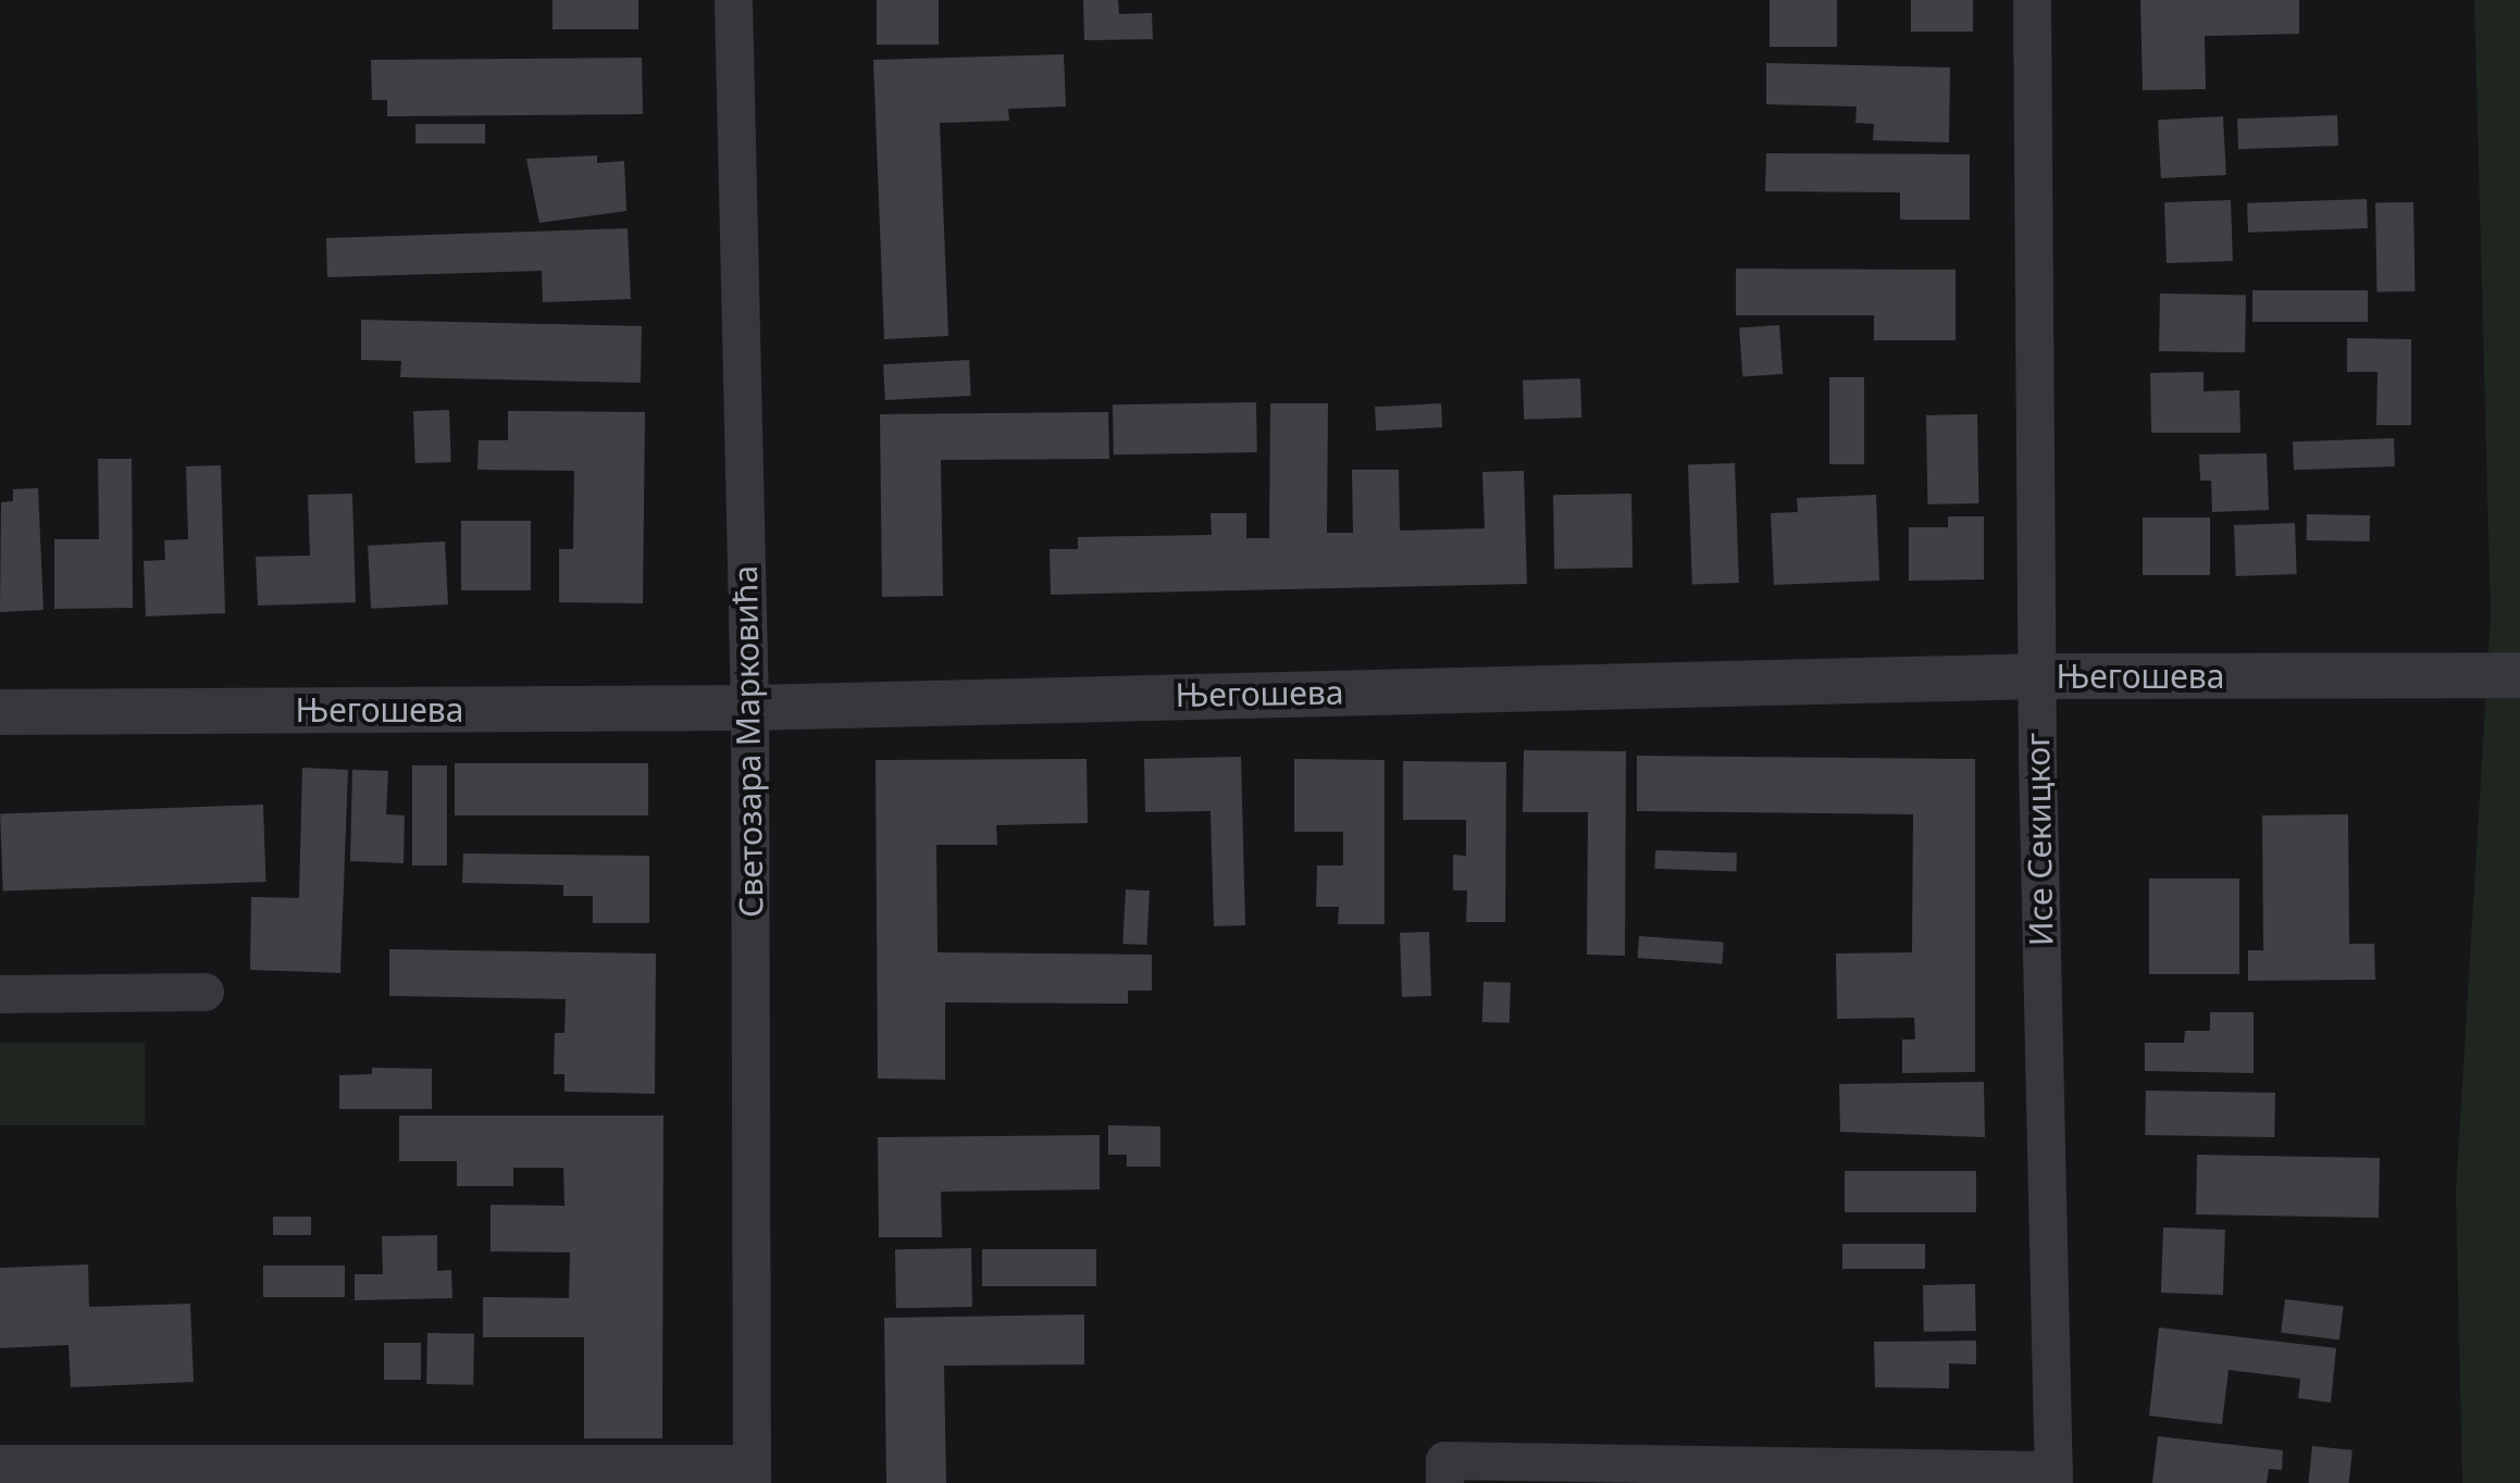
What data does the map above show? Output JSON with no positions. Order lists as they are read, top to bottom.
{
  "streets": {
    "street": ["Његошева", "Светозара Марковића", "Исе Секицког"]
  },
  "crossings": [
    ["Његошева", "Светозара Марковића"],
    ["Његошева", "Исе Секицког"]
  ]
}
